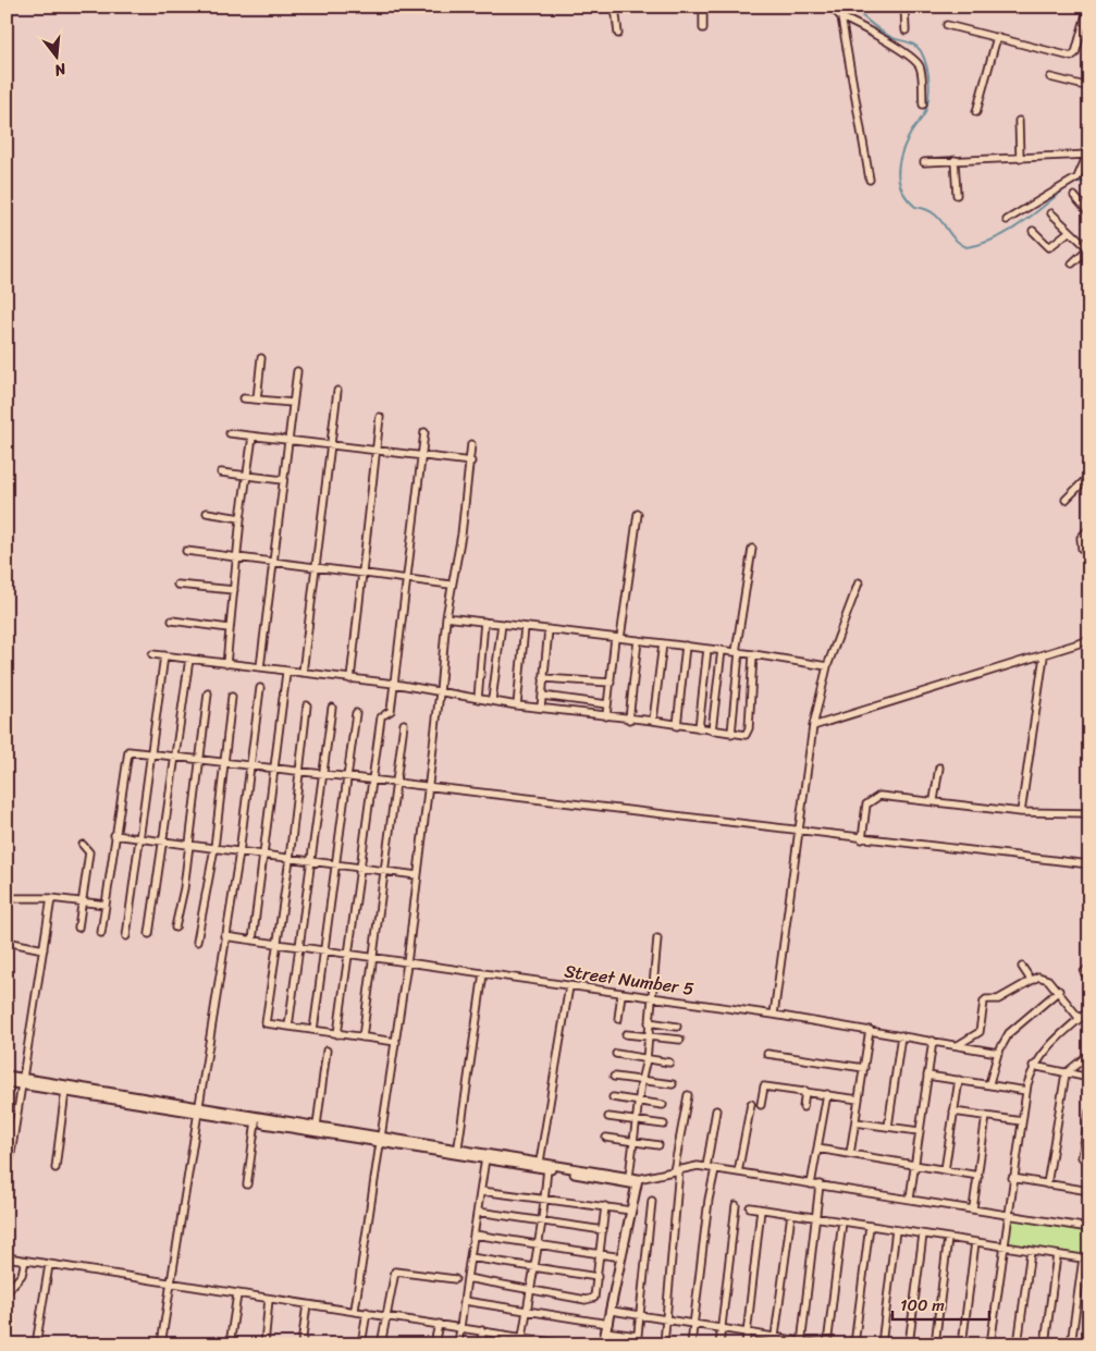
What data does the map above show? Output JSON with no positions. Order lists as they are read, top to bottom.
{
  "streets": {
    "street": ["Street Number 5"]
  },
  "scale_bar": "100 m",
  "north": "bottom"
}
